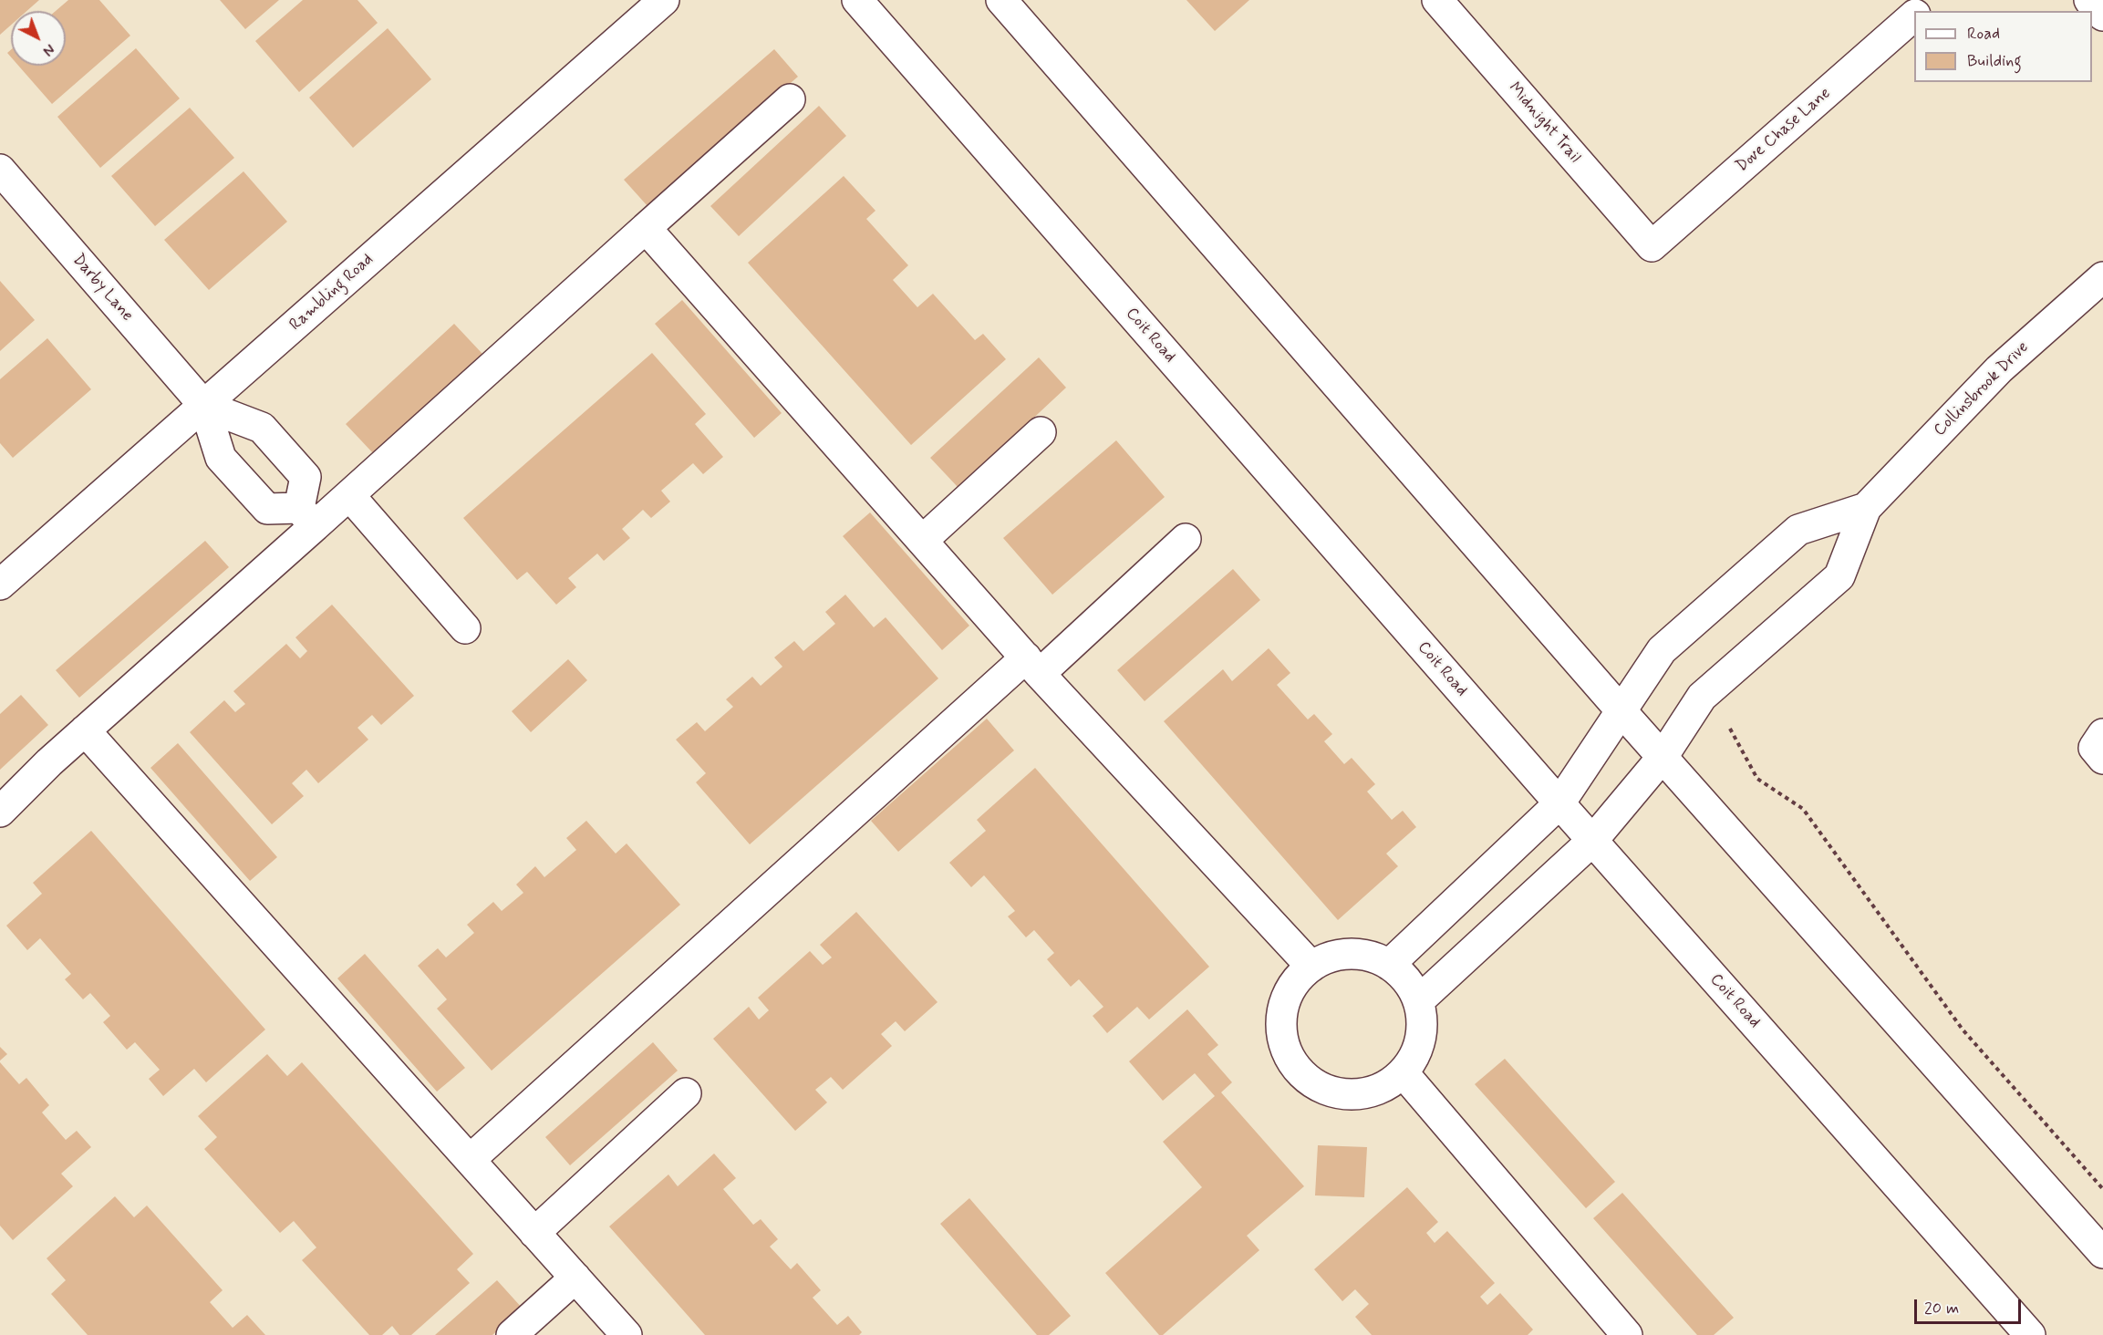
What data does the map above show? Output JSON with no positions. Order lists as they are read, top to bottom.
{
  "streets": {
    "main road": [
      "Midnight Trail",
      "Dove Chase Lane",
      "Darby Lane",
      "Rambling Road",
      "Coit Road",
      "Collinsbrook Drive"
    ]
  },
  "crossings": [
    ["Midnight Trail", "Dove Chase Lane"],
    ["Darby Lane", "Rambling Road"],
    ["Coit Road", "Collinsbrook Drive"]
  ],
  "legend": ["Road", "Building"],
  "scale_bar": "20 m",
  "north": "bottom right"
}
